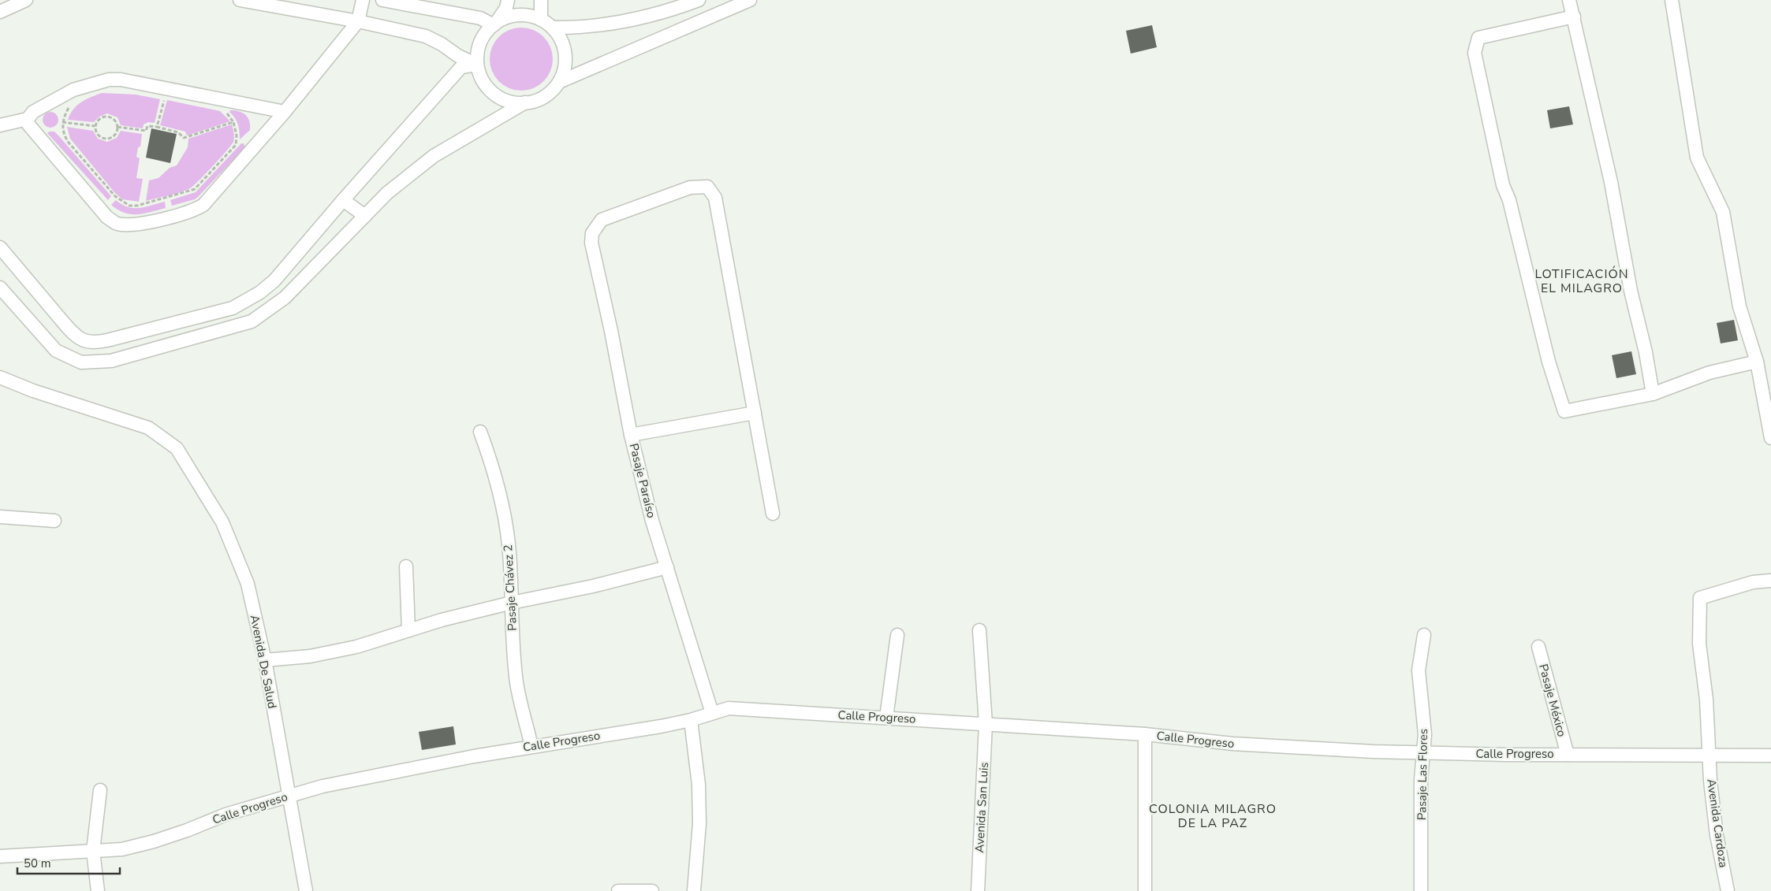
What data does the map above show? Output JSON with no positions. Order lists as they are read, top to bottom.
{
  "streets": {
    "street": [
      "Pasaje Paraíso",
      "Pasaje Chávez 2",
      "Avenida De Salud",
      "Pasaje México",
      "Calle Progreso",
      "Pasaje Las Flores",
      "Avenida San Luis",
      "Avenida Cardoza"
    ]
  },
  "crossings": [
    ["Pasaje Paraíso", "Calle Progreso"],
    ["Pasaje Chávez 2", "Calle Progreso"],
    ["Avenida De Salud", "Calle Progreso"],
    ["Pasaje México", "Calle Progreso"],
    ["Calle Progreso", "Pasaje Las Flores"],
    ["Calle Progreso", "Avenida San Luis"],
    ["Calle Progreso", "Avenida Cardoza"]
  ],
  "districts": ["LOTIFICACIÓN EL MILAGRO", "COLONIA MILAGRO DE LA PAZ"],
  "scale_bar": "50 m"
}
